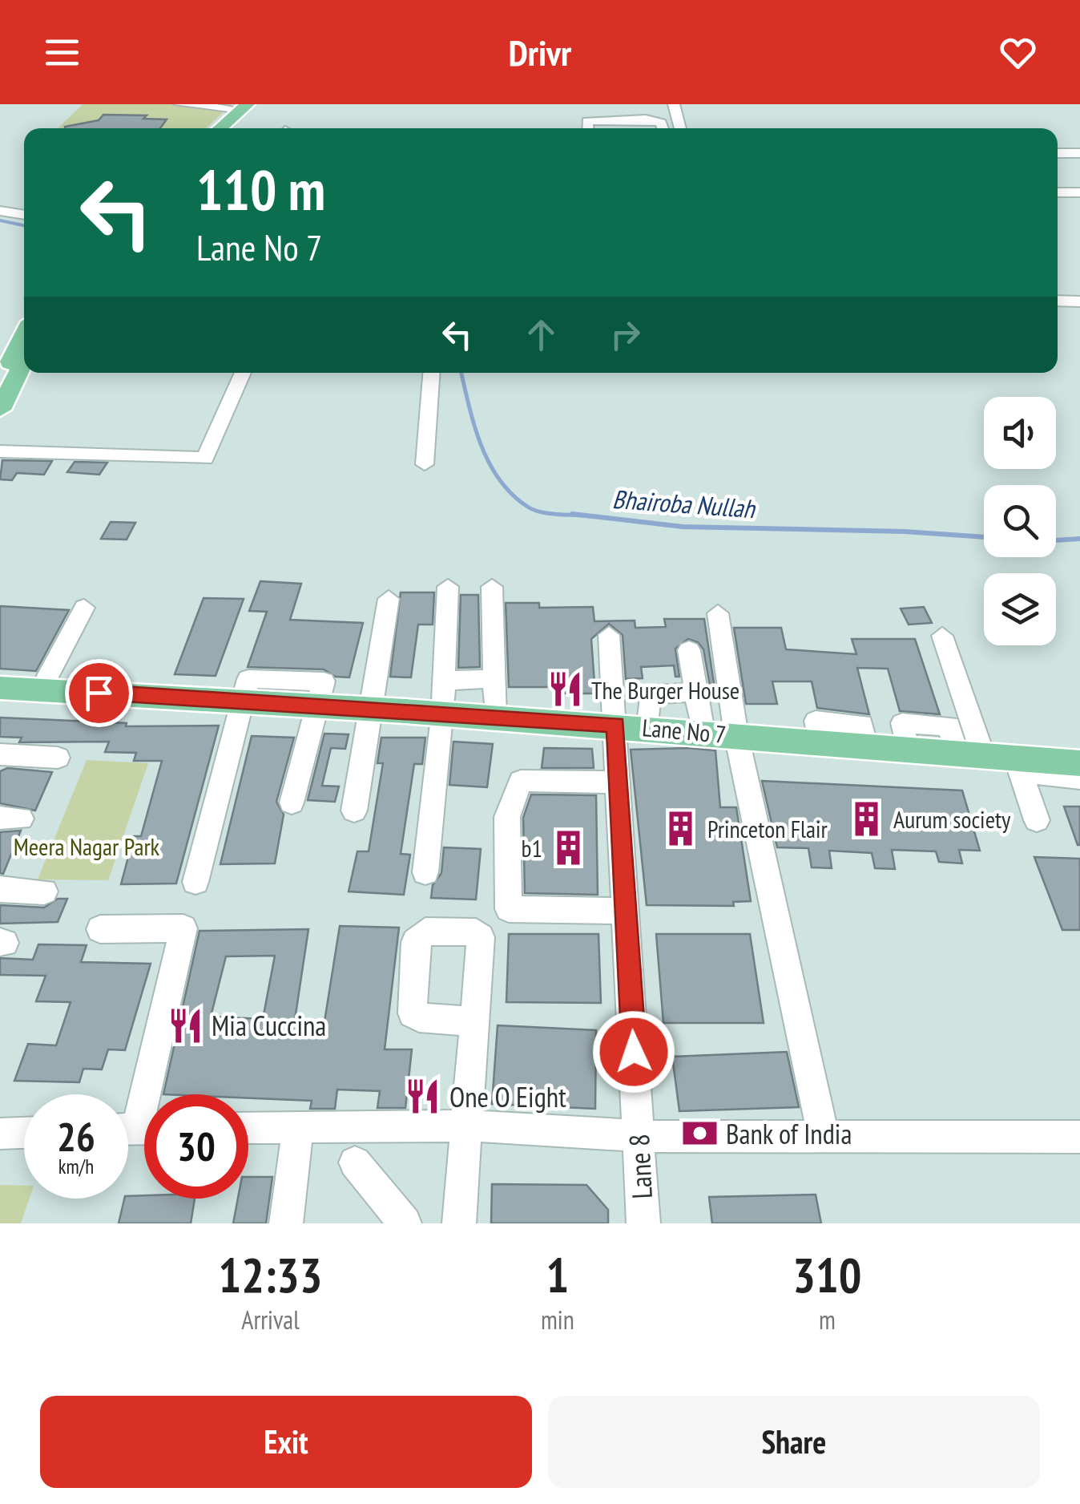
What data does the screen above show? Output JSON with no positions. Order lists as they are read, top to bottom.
{
  "streets": {
    "main road": ["Lane No 7"],
    "street": ["Lane 8"]
  },
  "crossings": [
    ["Lane No 7", "Lane 8"]
  ],
  "water": ["Bhairoba Nullah"],
  "parks": ["Meera Nagar Park"],
  "places": {
    "restaurant": ["The Burger House", "Mia Cuccina", "One O Eight"],
    "building": ["Aurum society", "Princeton Flair", "b1"],
    "bank": ["Bank of India"]
  },
  "page": {
    "header": "Drivr",
    "turn": ["110 m", "Lane No 7"],
    "speed": "26 km/h",
    "limit": "30",
    "eta": [
      "12:33",
      "Arrival",
      "1",
      "min",
      "310",
      "m"
    ],
    "buttons": ["Exit", "Share"]
  }
}
